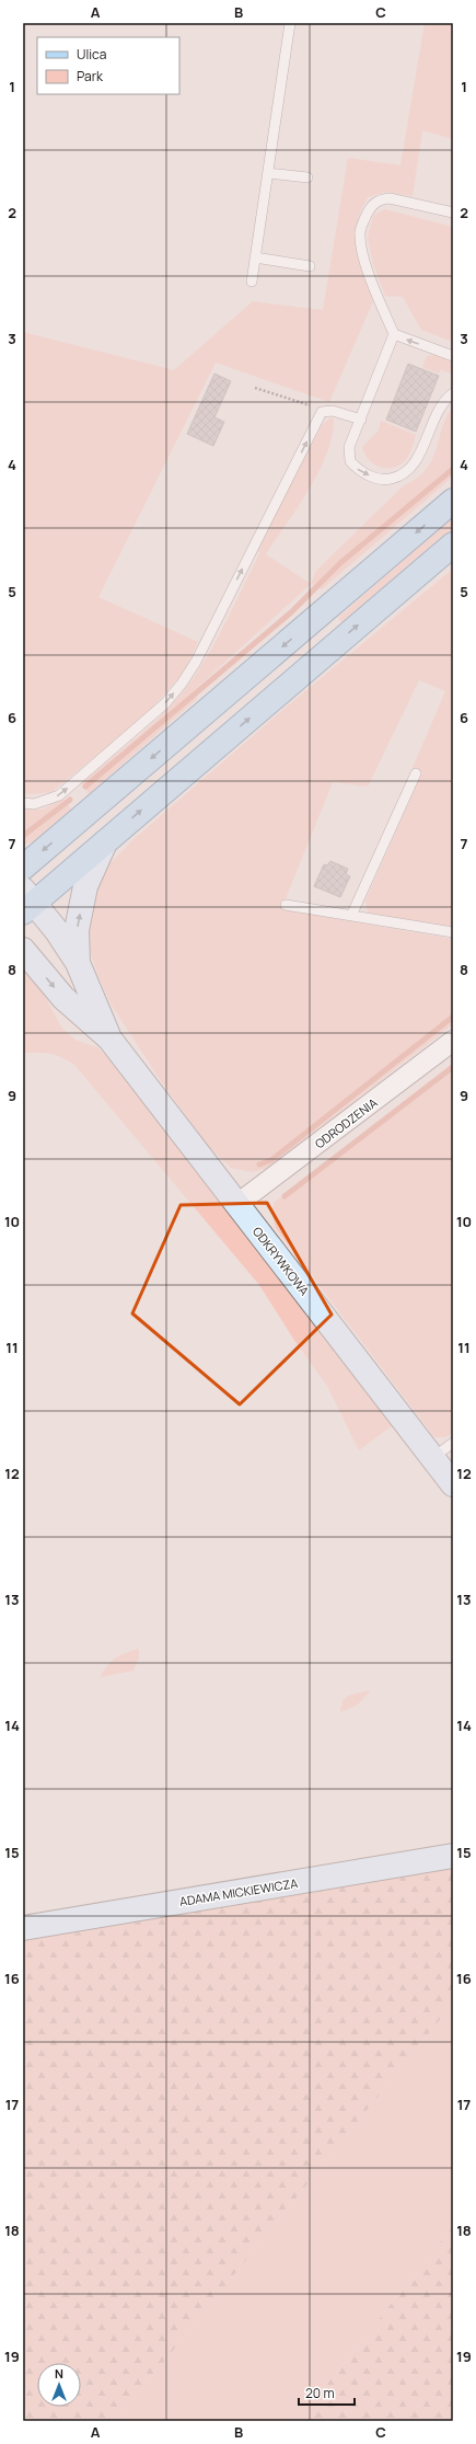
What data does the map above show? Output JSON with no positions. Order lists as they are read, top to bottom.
{
  "streets": {
    "street": ["ODRODZENIA", "ODKRYWKOWA", "ADAMA MICKIEWICZA"]
  },
  "crossings": [
    ["ODRODZENIA", "ODKRYWKOWA"]
  ],
  "legend": ["Ulica", "Park"],
  "scale_bar": "20 m",
  "north": "top",
  "grid": {
    "columns": ["A", "B", "C"],
    "rows": [
      "1",
      "2",
      "3",
      "4",
      "5",
      "6",
      "7",
      "8",
      "9",
      "10",
      "11",
      "12",
      "13",
      "14",
      "15",
      "16",
      "17",
      "18",
      "19"
    ]
  }
}
